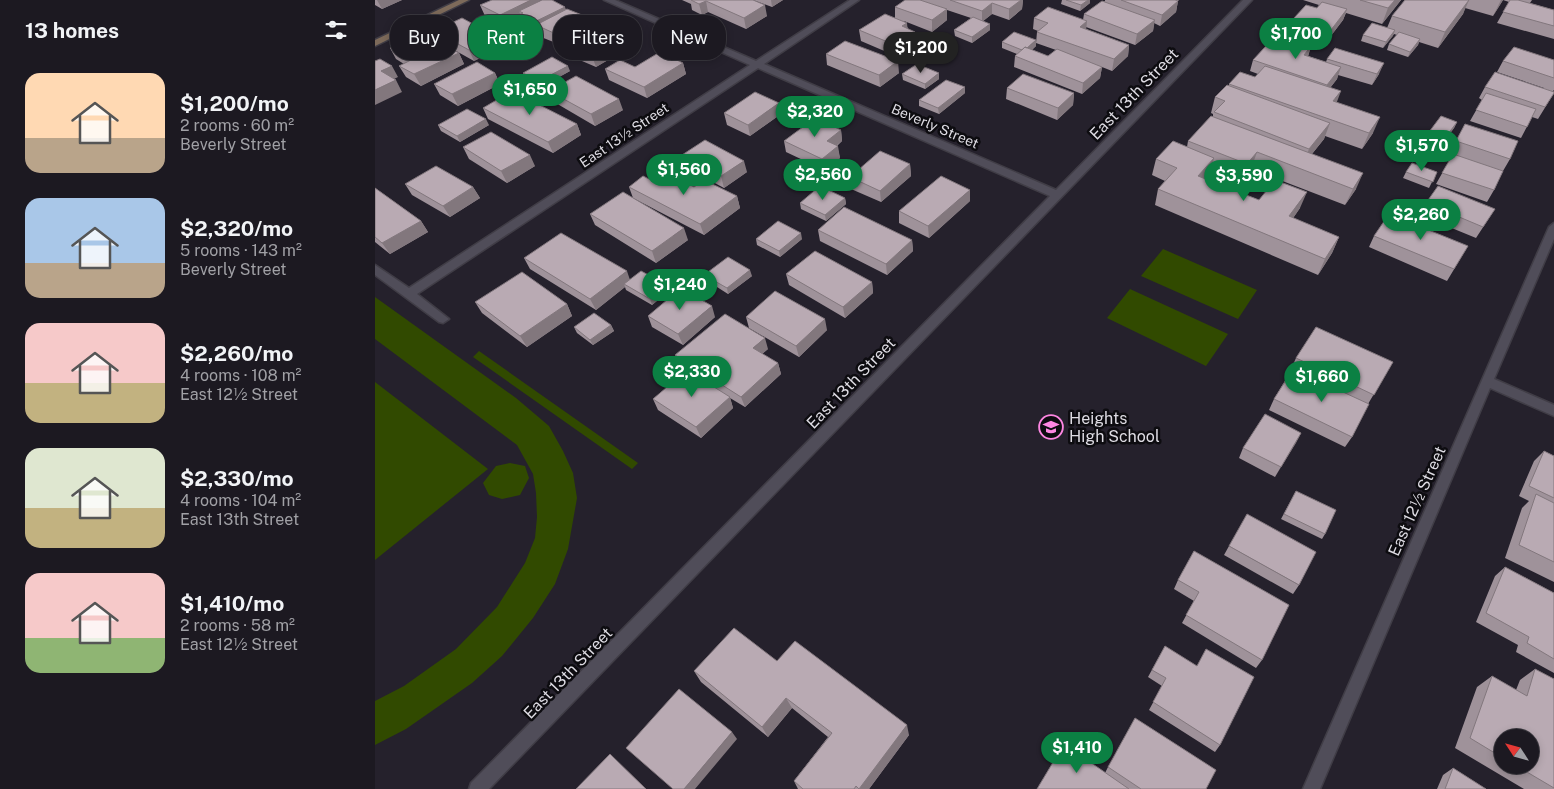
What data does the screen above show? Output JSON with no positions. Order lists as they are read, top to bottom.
{
  "streets": {
    "street": [
      "East 13th Street",
      "Beverly Street",
      "East 13½ Street",
      "East 12½ Street"
    ]
  },
  "crossings": [
    ["East 13th Street", "Beverly Street"],
    ["Beverly Street", "East 13½ Street"]
  ],
  "places": {
    "school or university": ["Heights High School"]
  },
  "north": "top left",
  "page": {
    "heading": "13 homes",
    "chip": [
      "Buy",
      "Rent",
      "Filters",
      "New"
    ],
    "price": [
      "$1,700",
      "$1,200",
      "$1,650",
      "$2,320",
      "$1,570",
      "$1,560",
      "$2,560",
      "$3,590",
      "$2,260",
      "$1,240",
      "$2,330",
      "$1,660",
      "$1,410"
    ],
    "list": [
      {
        "name": "$1,200/mo",
        "note": "2 rooms · 60 m² · Beverly Street"
      },
      {
        "name": "$2,320/mo",
        "note": "5 rooms · 143 m² · Beverly Street"
      },
      {
        "name": "$2,260/mo",
        "note": "4 rooms · 108 m² · East 12½ Street"
      },
      {
        "name": "$2,330/mo",
        "note": "4 rooms · 104 m² · East 13th Street"
      },
      {
        "name": "$1,410/mo",
        "note": "2 rooms · 58 m² · East 12½ Street"
      }
    ]
  }
}
